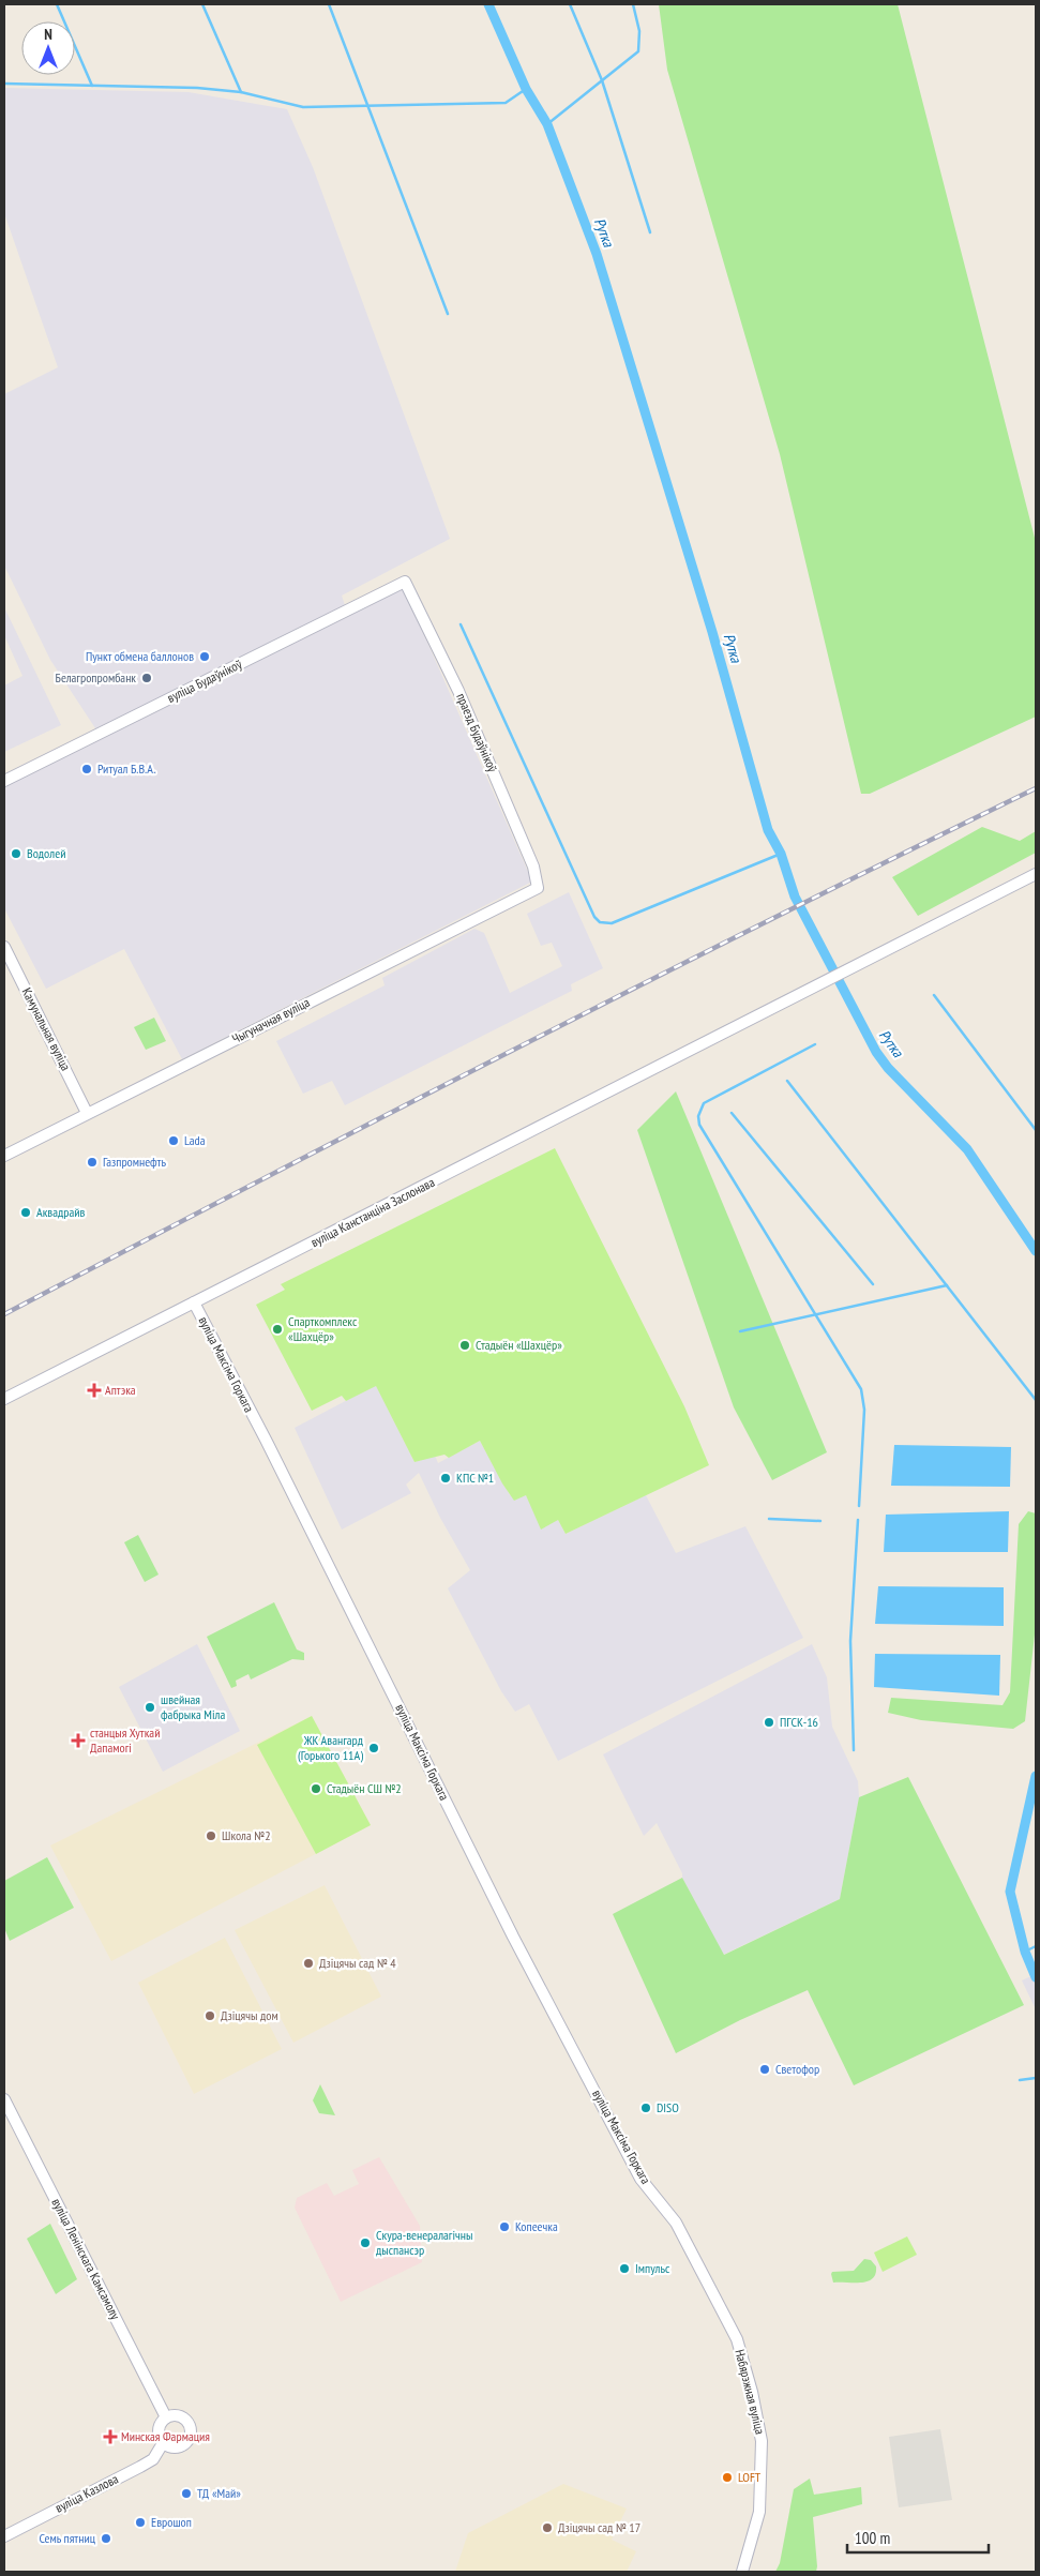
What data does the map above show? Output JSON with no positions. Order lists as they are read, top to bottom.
{
  "streets": {
    "main road": [
      "вуліца Будаўнікоў",
      "праезд Будаўнікоў",
      "Чыгуначная вуліца",
      "Камунальная вуліца",
      "вуліца Канстанціна Заслонава",
      "вуліца Максіма Горкага",
      "вуліца Ленінскага Камсамолу",
      "Набярэжная вуліца",
      "вуліца Казлова"
    ]
  },
  "crossings": [
    ["вуліца Будаўнікоў", "праезд Будаўнікоў"],
    ["праезд Будаўнікоў", "Чыгуначная вуліца"],
    ["Чыгуначная вуліца", "Камунальная вуліца"],
    ["вуліца Канстанціна Заслонава", "вуліца Максіма Горкага"],
    ["вуліца Максіма Горкага", "Набярэжная вуліца"],
    ["вуліца Ленінскага Камсамолу", "вуліца Казлова"]
  ],
  "water": ["Рутка"],
  "places": {
    "other": [
      "Пункт обмена баллонов",
      "Белагропромбанк",
      "Ритуал Б.В.А.",
      "Водолей",
      "Lada",
      "Газпромнефть",
      "Аквадрайв",
      "Спарткомплекс «Шахцёр»",
      "Стадыён «Шахцёр»",
      "КПС №1",
      "швейная фабрыка Міла",
      "ПГСК-16",
      "ЖК Авангард (Горького 11А)",
      "Стадыён СШ №2",
      "Школа №2",
      "Дзіцячы сад № 4",
      "Дзіцячы дом",
      "Светофор",
      "DISO",
      "Копеечка",
      "Скура-венералагічны дыспансэр",
      "Імпульс",
      "LOFT",
      "ТД «Май»",
      "Еврошоп",
      "Дзіцячы сад № 17",
      "Семь пятниц"
    ],
    "health": ["Аптэка", "станцыя Хуткай Дапамогі", "Минская Фармация"]
  },
  "scale_bar": "100 m",
  "north": "top"
}
